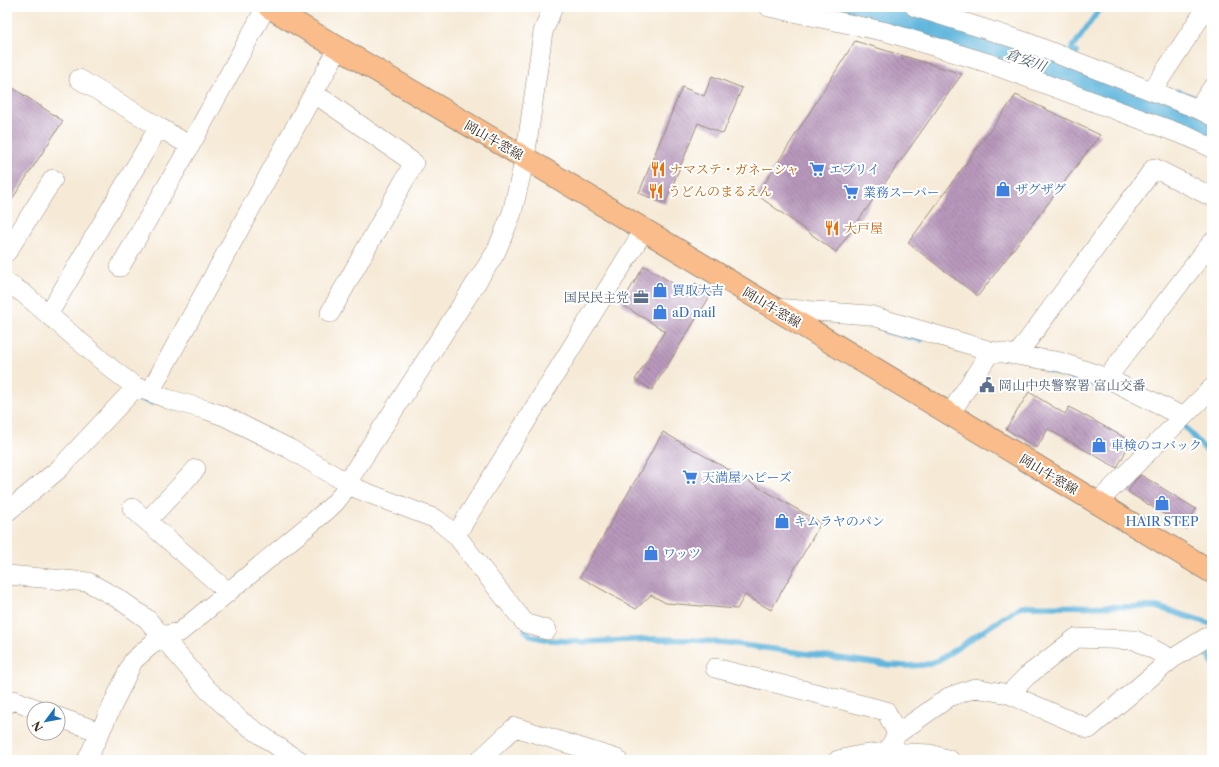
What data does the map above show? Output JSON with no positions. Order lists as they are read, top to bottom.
{
  "streets": {
    "main road": ["岡山牛窓線"]
  },
  "water": ["倉安川"],
  "places": {
    "restaurant": ["ナマステ・ガネーシャ", "うどんのまるえん", "大戸屋"],
    "supermarket": ["エブリイ", "業務スーパー", "天満屋ハピーズ"],
    "shop": [
      "ザグザグ",
      "買取大吉",
      "aD nail",
      "車検のコバック",
      "HAIR STEP",
      "キムラヤのパン",
      "ワッツ"
    ],
    "office": ["国民民主党"],
    "public building": ["岡山中央警察署 富山交番"]
  },
  "north": "bottom left"
}
